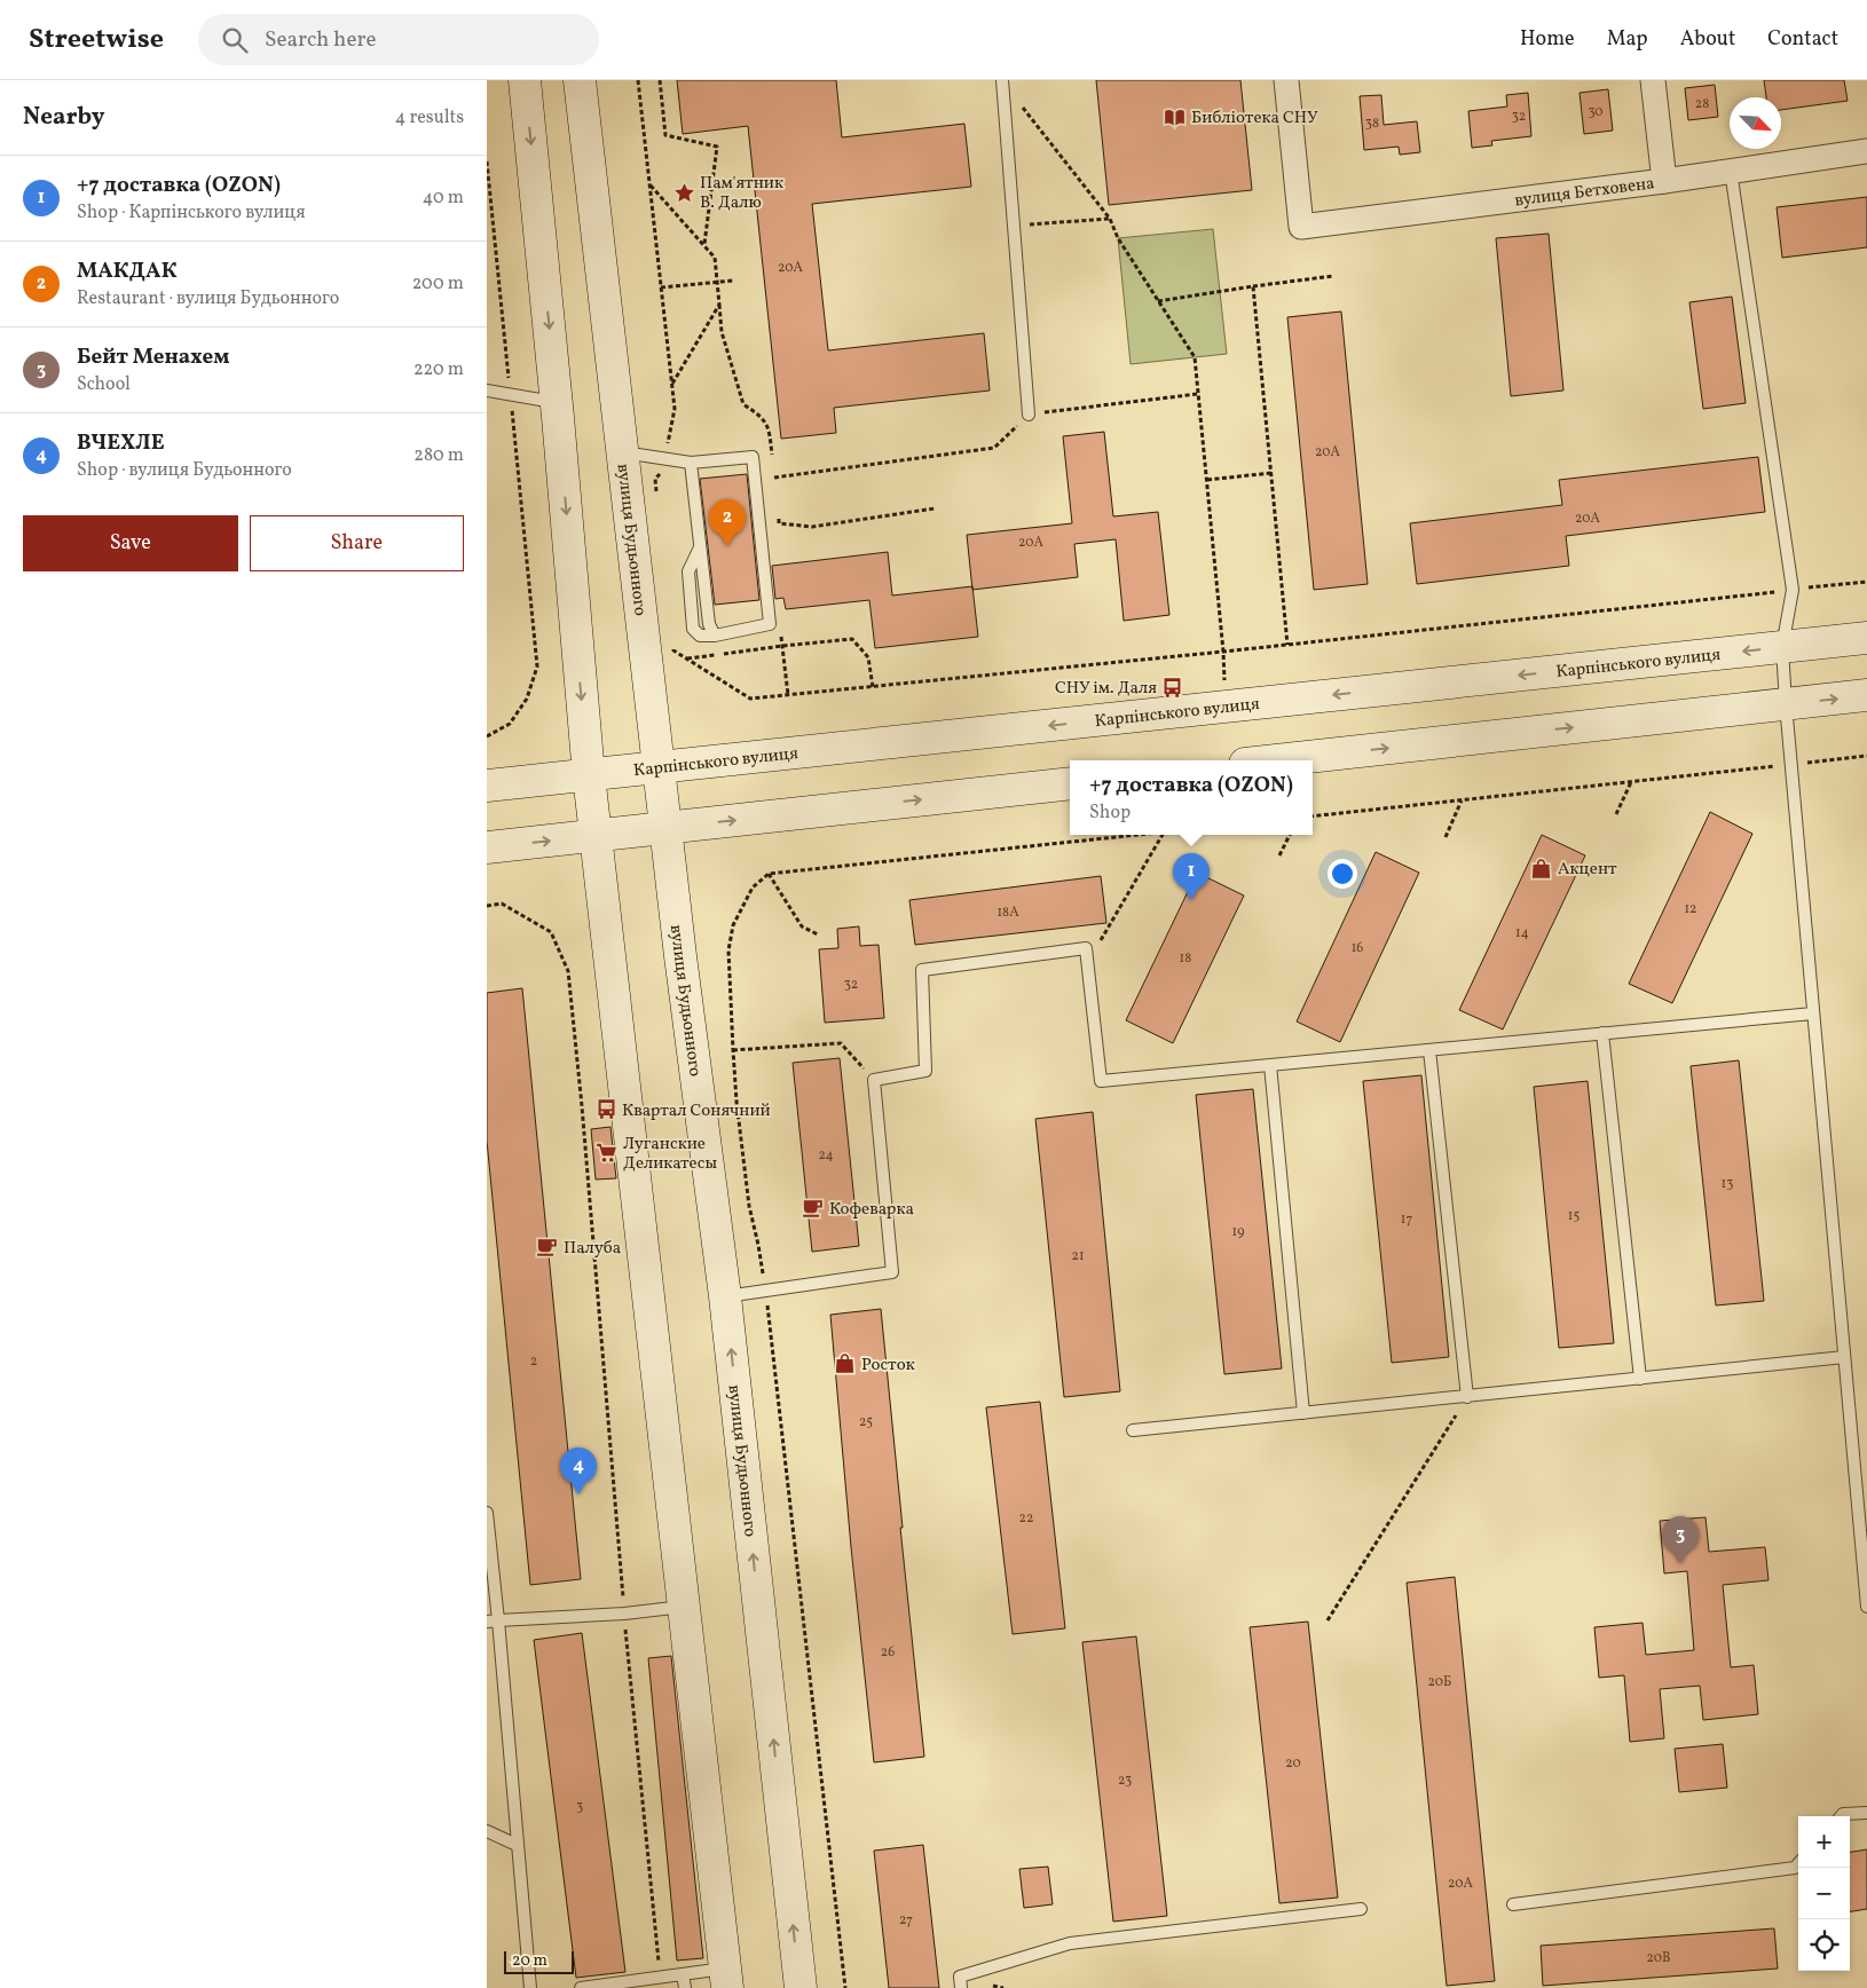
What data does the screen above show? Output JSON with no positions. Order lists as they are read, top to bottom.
{
  "streets": {
    "main road": ["вулиця Будьонного", "Карпінського вулиця"],
    "street": ["вулиця Бетховена"]
  },
  "crossings": [
    ["вулиця Будьонного", "Карпінського вулиця"]
  ],
  "places": {
    "library": ["Библіотека СНУ"],
    "place": ["Пам'ятник В. Далю"],
    "bus stop": ["СНУ ім. Даля", "Квартал Сонячний"],
    "shop": ["Акцент", "Росток"],
    "supermarket": ["Луганские Деликатесы"],
    "cafe": ["Кофеварка", "Палуба"]
  },
  "house_numbers": [
    "28",
    "30",
    "32",
    "38",
    "20А",
    "20А",
    "20А",
    "20А",
    "12",
    "18А",
    "14",
    "16",
    "18",
    "32",
    "24",
    "13",
    "15",
    "17",
    "19",
    "21",
    "2",
    "25",
    "22",
    "26",
    "20Б",
    "20",
    "23",
    "3",
    "20А",
    "27",
    "20В"
  ],
  "scale_bar": "20 m",
  "north": "bottom right",
  "page": {
    "header": "Streetwise",
    "search": "Search here",
    "nav": [
      "Home",
      "Map",
      "About",
      "Contact"
    ],
    "heading": ["Nearby", "4 results"],
    "list": [
      {
        "mark": "1",
        "name": "+7 доставка (OZON)",
        "note": "Shop · Карпінського вулиця",
        "value": "40 m"
      },
      {
        "mark": "2",
        "name": "МАКДАК",
        "note": "Restaurant · вулиця Будьонного",
        "value": "200 m"
      },
      {
        "mark": "3",
        "name": "Бейт Менахем",
        "note": "School",
        "value": "220 m"
      },
      {
        "mark": "4",
        "name": "ВЧЕХЛЕ",
        "note": "Shop · вулиця Будьонного",
        "value": "280 m"
      }
    ],
    "buttons": ["Save", "Share"],
    "pins": [
      "2",
      "1",
      "4",
      "3"
    ],
    "popup": ["+7 доставка (OZON)", "Shop"],
    "map_buttons": ["+", "−"],
    "scale": "20 m"
  }
}
